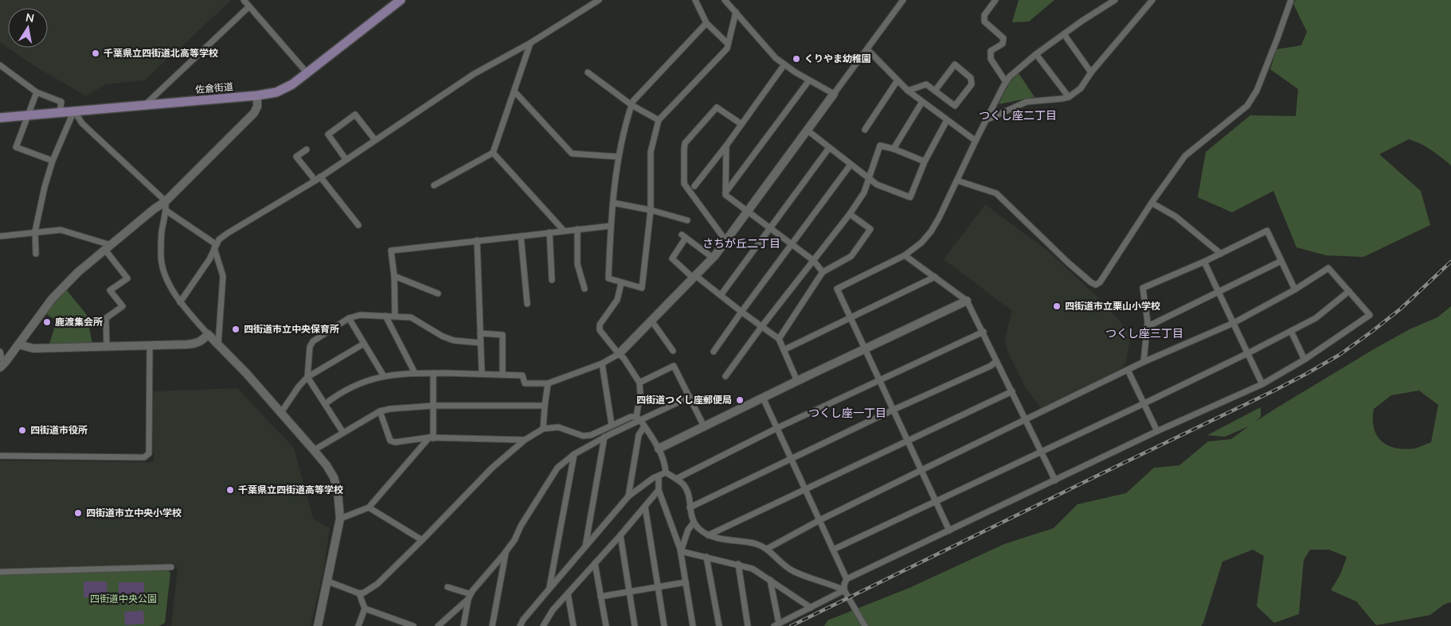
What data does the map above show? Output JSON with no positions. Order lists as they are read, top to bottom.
{
  "streets": {
    "main road": ["佐倉街道"]
  },
  "districts": [
    "つくし座二丁目",
    "さちが丘二丁目",
    "つくし座三丁目",
    "つくし座一丁目"
  ],
  "parks": ["四街道中央公園"],
  "places": [
    "千葉県立四街道北高等学校",
    "くりやま幼稚園",
    "四街道市立栗山小学校",
    "鹿渡集会所",
    "四街道市立中央保育所",
    "四街道つくし座郵便局",
    "四街道市役所",
    "千葉県立四街道高等学校",
    "四街道市立中央小学校"
  ],
  "north": "top"
}
